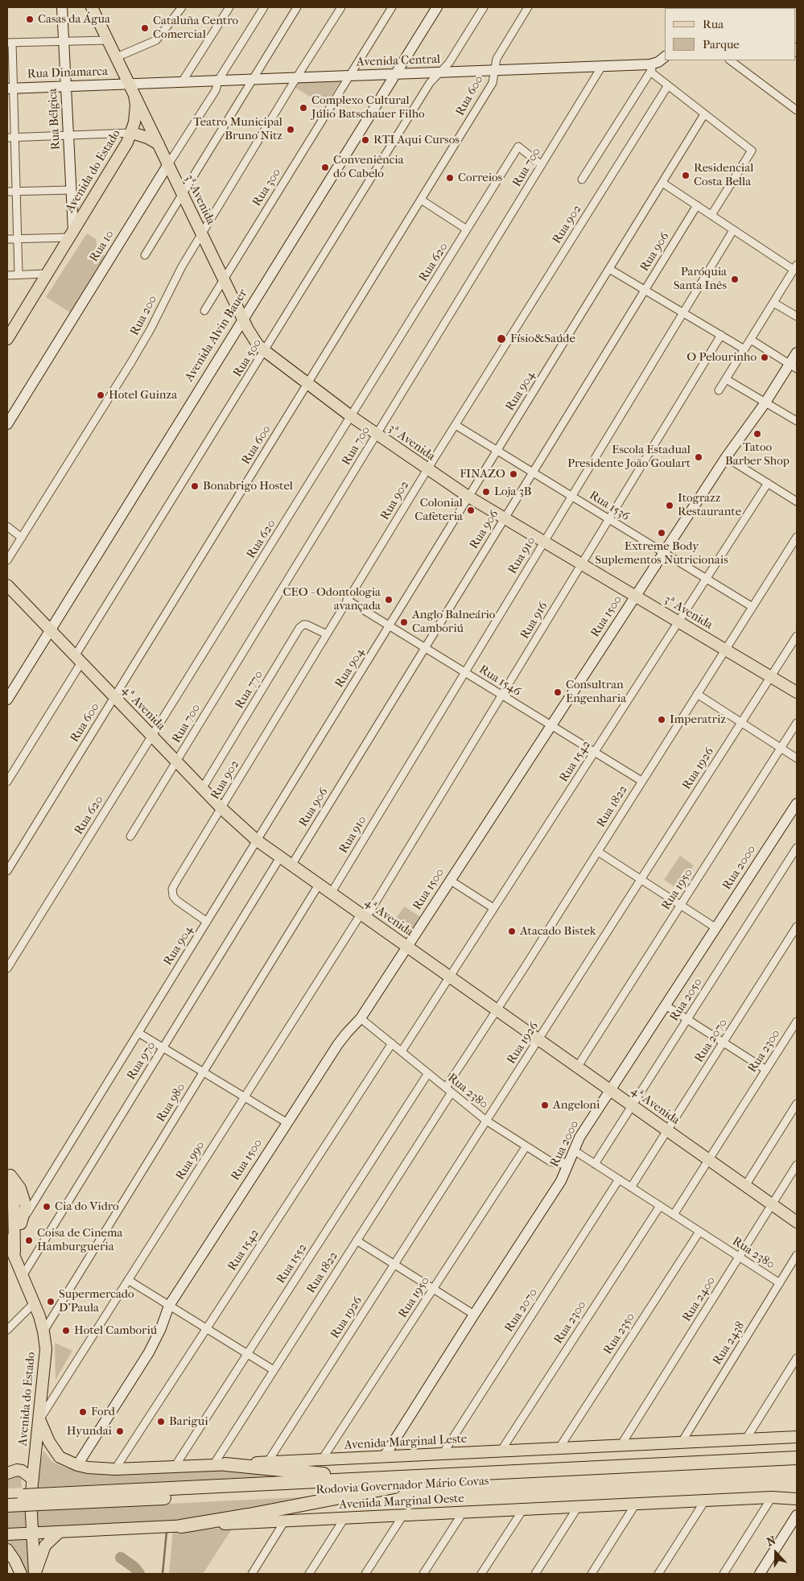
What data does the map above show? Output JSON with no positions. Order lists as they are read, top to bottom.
{
  "streets": {
    "highway": ["Rodovia Governador Mário Covas"],
    "main road": [
      "Avenida do Estado",
      "3ª Avenida",
      "4ª Avenida",
      "Avenida Marginal Leste",
      "Avenida Marginal Oeste"
    ],
    "street": [
      "Avenida Central",
      "Rua Dinamarca",
      "Rua 600",
      "Rua Bélgica",
      "Rua 700",
      "Rua 300",
      "Rua 902",
      "Rua 10",
      "Rua 906",
      "Rua 620",
      "Rua 200",
      "Avenida Alvin Bauer",
      "Rua 500",
      "Rua 904",
      "Rua 1536",
      "Rua 910",
      "Rua 1500",
      "Rua 916",
      "Rua 1546",
      "Rua 770",
      "Rua 1542",
      "Rua 1926",
      "Rua 1822",
      "Rua 2000",
      "Rua 1950",
      "Rua 2050",
      "Rua 2070",
      "Rua 2300",
      "Rua 970",
      "Rua 2380",
      "Rua 980",
      "Rua 990",
      "Rua 1552",
      "Rua 2400",
      "Rua 2350",
      "Rua 2438"
    ]
  },
  "crossings": [
    ["Avenida Central", "Rua Dinamarca"],
    ["Avenida Central", "Rua 600"],
    ["Avenida Central", "Rua 700"],
    ["Avenida Central", "Avenida do Estado"],
    ["Avenida Central", "Rua 300"],
    ["Avenida Central", "Rua 10"],
    ["Avenida Central", "Rua 200"],
    ["Avenida Central", "Avenida Alvin Bauer"],
    ["Avenida Central", "Rua 500"],
    ["Rua Dinamarca", "Rua Bélgica"],
    ["Rua Dinamarca", "Avenida do Estado"],
    ["Rua 600", "3ª Avenida"],
    ["Rua 600", "4ª Avenida"],
    ["Rua Bélgica", "Avenida do Estado"],
    ["Rua 700", "3ª Avenida"],
    ["Rua 700", "Rua 620"],
    ["Rua 700", "4ª Avenida"],
    ["Avenida do Estado", "3ª Avenida"],
    ["Avenida do Estado", "Rua 904"],
    ["Avenida do Estado", "Rua 970"],
    ["Avenida do Estado", "Rua 980"],
    ["Avenida do Estado", "Rua 990"],
    ["Avenida do Estado", "Avenida Marginal Leste"],
    ["Avenida do Estado", "Rodovia Governador Mário Covas"],
    ["Avenida do Estado", "Avenida Marginal Oeste"],
    ["Rua 300", "3ª Avenida"],
    ["3ª Avenida", "Rua 902"],
    ["3ª Avenida", "Rua 10"],
    ["3ª Avenida", "Rua 906"],
    ["3ª Avenida", "Rua 620"],
    ["3ª Avenida", "Rua 200"],
    ["3ª Avenida", "Avenida Alvin Bauer"],
    ["3ª Avenida", "Rua 500"],
    ["3ª Avenida", "Rua 904"],
    ["3ª Avenida", "Rua 910"],
    ["3ª Avenida", "Rua 1500"],
    ["3ª Avenida", "Rua 916"],
    ["3ª Avenida", "Rua 1542"],
    ["3ª Avenida", "Rua 1926"],
    ["3ª Avenida", "Rua 1822"],
    ["Rua 902", "Rua 904"],
    ["Rua 902", "Rua 1536"],
    ["Rua 902", "Rua 1546"],
    ["Rua 902", "Rua 770"],
    ["Rua 902", "4ª Avenida"],
    ["Rua 906", "Rua 1536"],
    ["Rua 906", "Rua 1546"],
    ["Rua 906", "4ª Avenida"],
    ["Rua 620", "4ª Avenida"],
    ["Avenida Alvin Bauer", "4ª Avenida"],
    ["Rua 500", "4ª Avenida"],
    ["Rua 904", "Rua 1536"],
    ["Rua 904", "Rua 1546"],
    ["Rua 904", "4ª Avenida"],
    ["Rua 1536", "Rua 910"],
    ["Rua 1536", "Rua 1500"],
    ["Rua 1536", "Rua 916"],
    ["Rua 1536", "Rua 1542"],
    ["Rua 1536", "Rua 1822"],
    ["Rua 910", "Rua 1546"],
    ["Rua 910", "4ª Avenida"],
    ["Rua 1500", "Rua 1546"],
    ["Rua 1500", "4ª Avenida"],
    ["Rua 1500", "Rua 2380"],
    ["Rua 1500", "Avenida Marginal Leste"],
    ["Rua 916", "Rua 1546"],
    ["Rua 916", "4ª Avenida"],
    ["Rua 916", "Rua 990"],
    ["Rua 1546", "Rua 1542"],
    ["Rua 1546", "Rua 1822"],
    ["Rua 770", "4ª Avenida"],
    ["4ª Avenida", "Rua 1542"],
    ["4ª Avenida", "Rua 1926"],
    ["4ª Avenida", "Rua 1822"],
    ["4ª Avenida", "Rua 2000"],
    ["4ª Avenida", "Rua 1950"],
    ["4ª Avenida", "Rua 2050"],
    ["4ª Avenida", "Rua 2070"],
    ["4ª Avenida", "Rua 2300"],
    ["4ª Avenida", "Rua 970"],
    ["4ª Avenida", "Rua 980"],
    ["4ª Avenida", "Rua 990"],
    ["4ª Avenida", "Rua 2400"],
    ["Rua 1542", "Rua 2380"],
    ["Rua 1542", "Avenida Marginal Leste"],
    ["Rua 1926", "Rua 2380"],
    ["Rua 1926", "Avenida Marginal Leste"],
    ["Rua 1822", "Rua 2380"],
    ["Rua 1822", "Avenida Marginal Leste"],
    ["Rua 2000", "Rua 2380"],
    ["Rua 2000", "Avenida Marginal Leste"],
    ["Rua 1950", "Rua 2380"],
    ["Rua 1950", "Avenida Marginal Leste"],
    ["Rua 2050", "Rua 2380"],
    ["Rua 2070", "Rua 2380"],
    ["Rua 2070", "Avenida Marginal Leste"],
    ["Rua 2300", "Rua 2380"],
    ["Rua 2300", "Avenida Marginal Leste"],
    ["Rua 2380", "Rua 1552"],
    ["Rua 2380", "Rua 2400"],
    ["Rua 2380", "Rua 2350"],
    ["Rua 2380", "Rua 2438"],
    ["Rua 990", "Avenida Marginal Leste"],
    ["Rua 1552", "Avenida Marginal Leste"],
    ["Rua 2400", "Avenida Marginal Leste"],
    ["Rua 2350", "Avenida Marginal Leste"],
    ["Rua 2438", "Avenida Marginal Leste"]
  ],
  "places": [
    "Casas da Água",
    "Cataluña Centro Comercial",
    "Complexo Cultural Júlio Batschauer Filho",
    "Teatro Municipal Bruno Nitz",
    "RTI Aqui Cursos",
    "Conveniência do Cabelo",
    "Residencial Costa Bella",
    "Correios",
    "Paróquia Santa Inês",
    "Físio&Saúde",
    "O Pelourinho",
    "Hotel Guinza",
    "Tatoo Barber Shop",
    "Escola Estadual Presidente João Goulart",
    "FINAZO",
    "Bonabrigo Hostel",
    "Loja 3B",
    "Itograzz Restaurante",
    "Colonial Cafeteria",
    "Extreme Body Suplementos Nutricionais",
    "CEO - Odontologia avançada",
    "Anglo Balneário Camboriú",
    "Consultran Engenharia",
    "Imperatriz",
    "Atacado Bistek",
    "Angeloni",
    "Cia do Vidro",
    "Coisa de Cinema Hamburgueria",
    "Supermercado D'Paula",
    "Hotel Camboriú",
    "Ford",
    "Barigui",
    "Hyundai"
  ],
  "legend": ["Rua", "Parque"],
  "north": "top"
}
